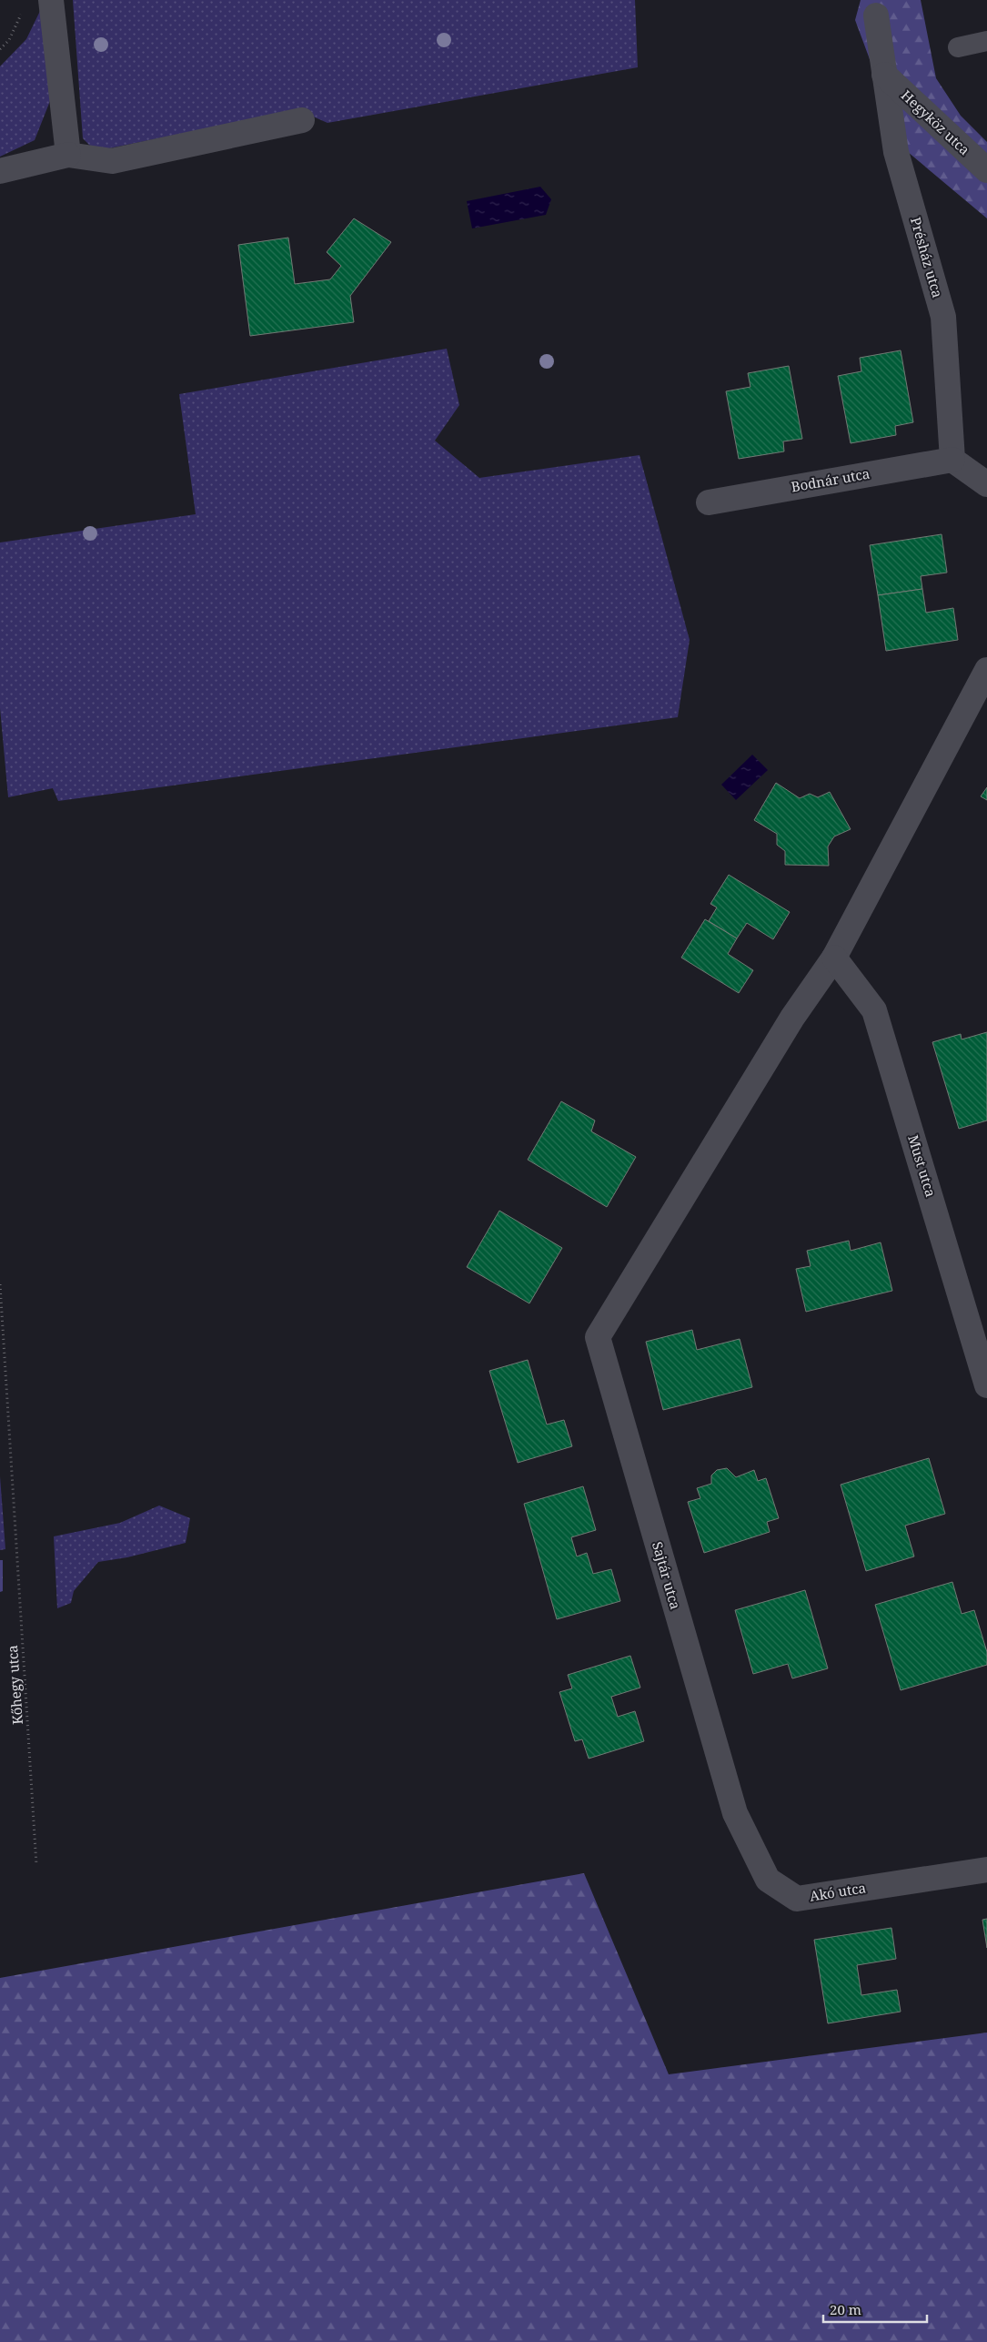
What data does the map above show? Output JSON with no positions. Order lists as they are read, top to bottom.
{
  "streets": {
    "street": [
      "Hegyköz utca",
      "Présház utca",
      "Bodnár utca",
      "Must utca",
      "Sajtár utca",
      "Akó utca"
    ],
    "path": ["Kőhegy utca"]
  },
  "crossings": [
    ["Hegyköz utca", "Présház utca"],
    ["Présház utca", "Bodnár utca"],
    ["Must utca", "Sajtár utca"],
    ["Sajtár utca", "Akó utca"]
  ],
  "scale_bar": "20 m"
}
